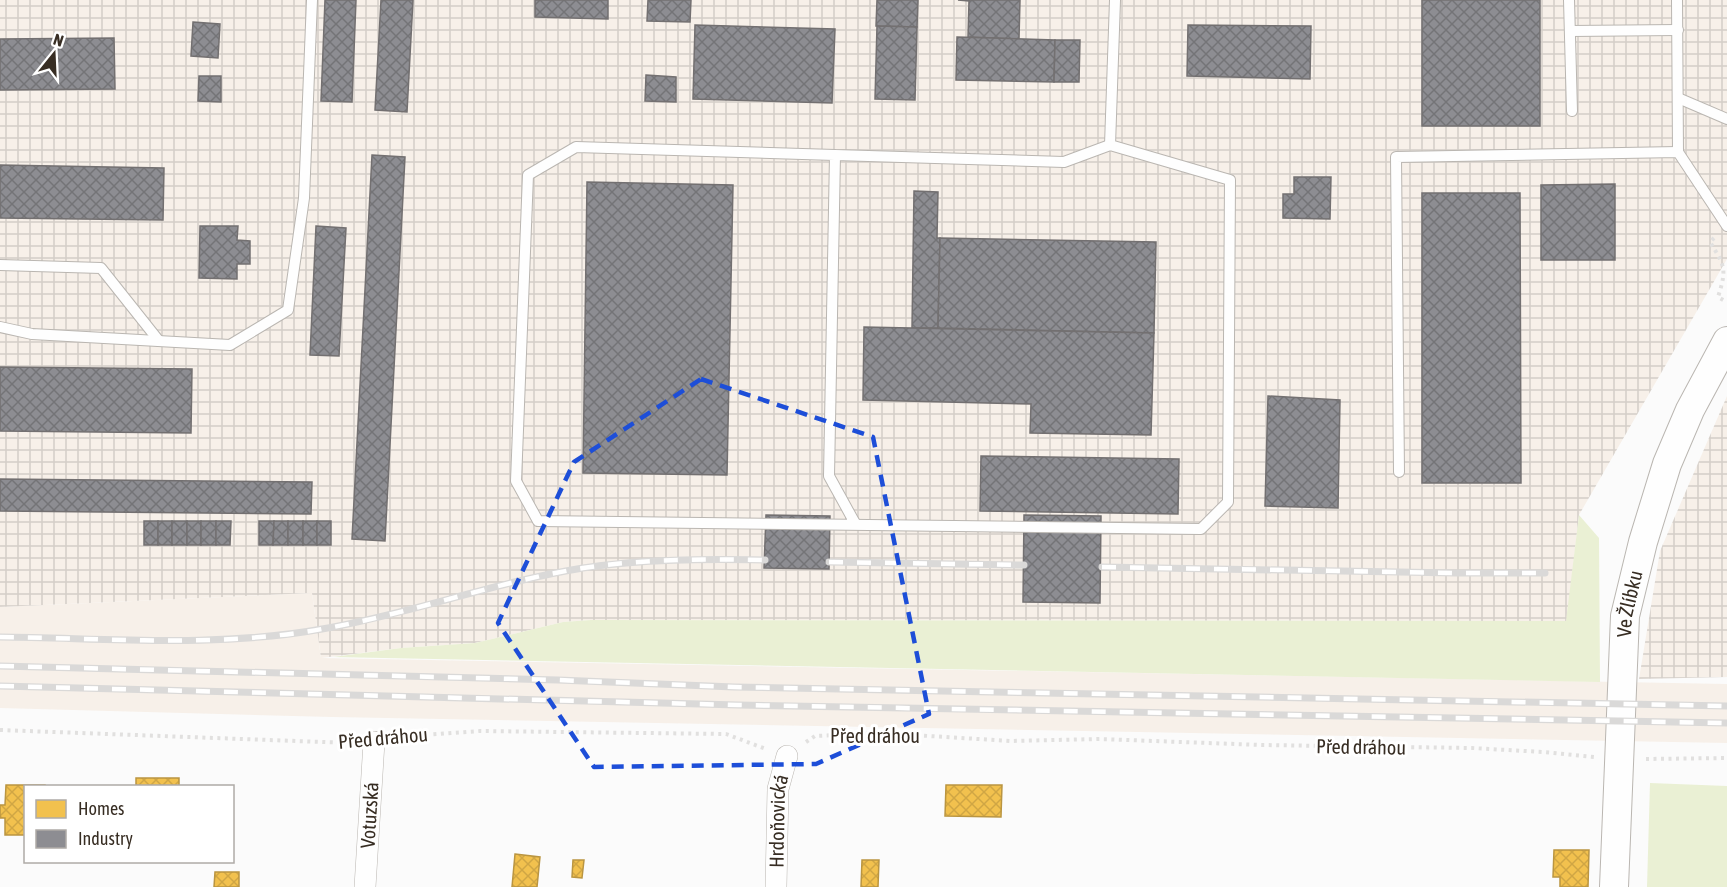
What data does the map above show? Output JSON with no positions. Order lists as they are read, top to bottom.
{
  "streets": {
    "street": ["Ve Žlíbku", "Votuzská", "Hrdoňovická"],
    "path": ["Před dráhou"]
  },
  "crossings": [
    ["Ve Žlíbku", "Před dráhou"],
    ["Před dráhou", "Votuzská"],
    ["Před dráhou", "Hrdoňovická"]
  ],
  "legend": ["Homes", "Industry"],
  "north": "top"
}
